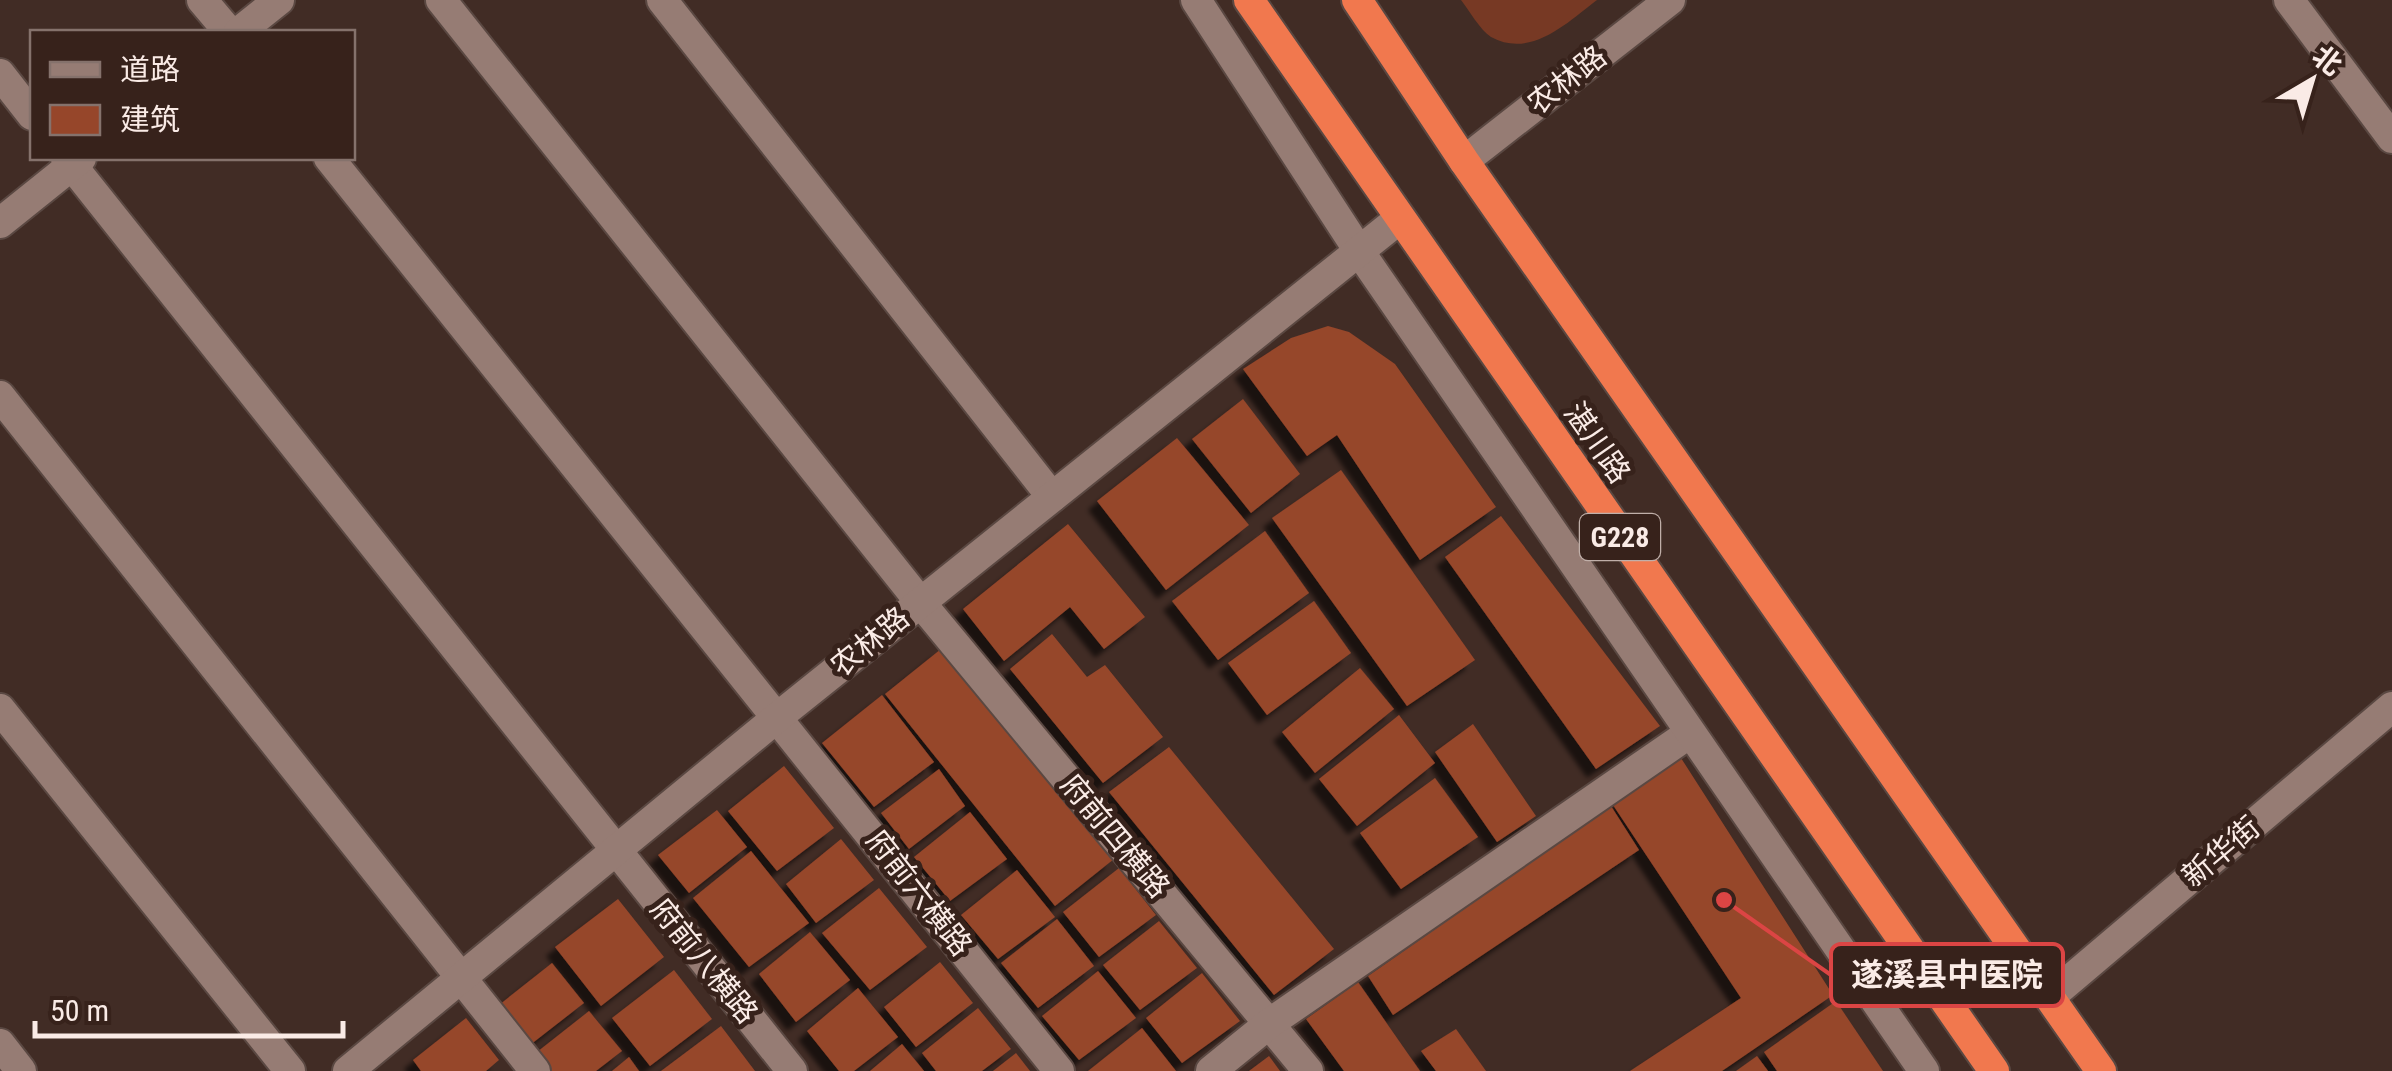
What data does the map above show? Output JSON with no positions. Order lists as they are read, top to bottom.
{
  "streets": {
    "highway": ["湛川路", "G228"],
    "street": [
      "农林路",
      "府前四横路",
      "新华街",
      "府前六横路",
      "府前八横路"
    ]
  },
  "crossings": [
    ["农林路", "湛川路"],
    ["农林路", "府前四横路"],
    ["农林路", "府前六横路"],
    ["农林路", "府前八横路"],
    ["湛川路", "新华街"]
  ],
  "places": ["遂溪县中医院"],
  "legend": ["道路", "建筑"],
  "scale_bar": "50 m",
  "north": "top right"
}
